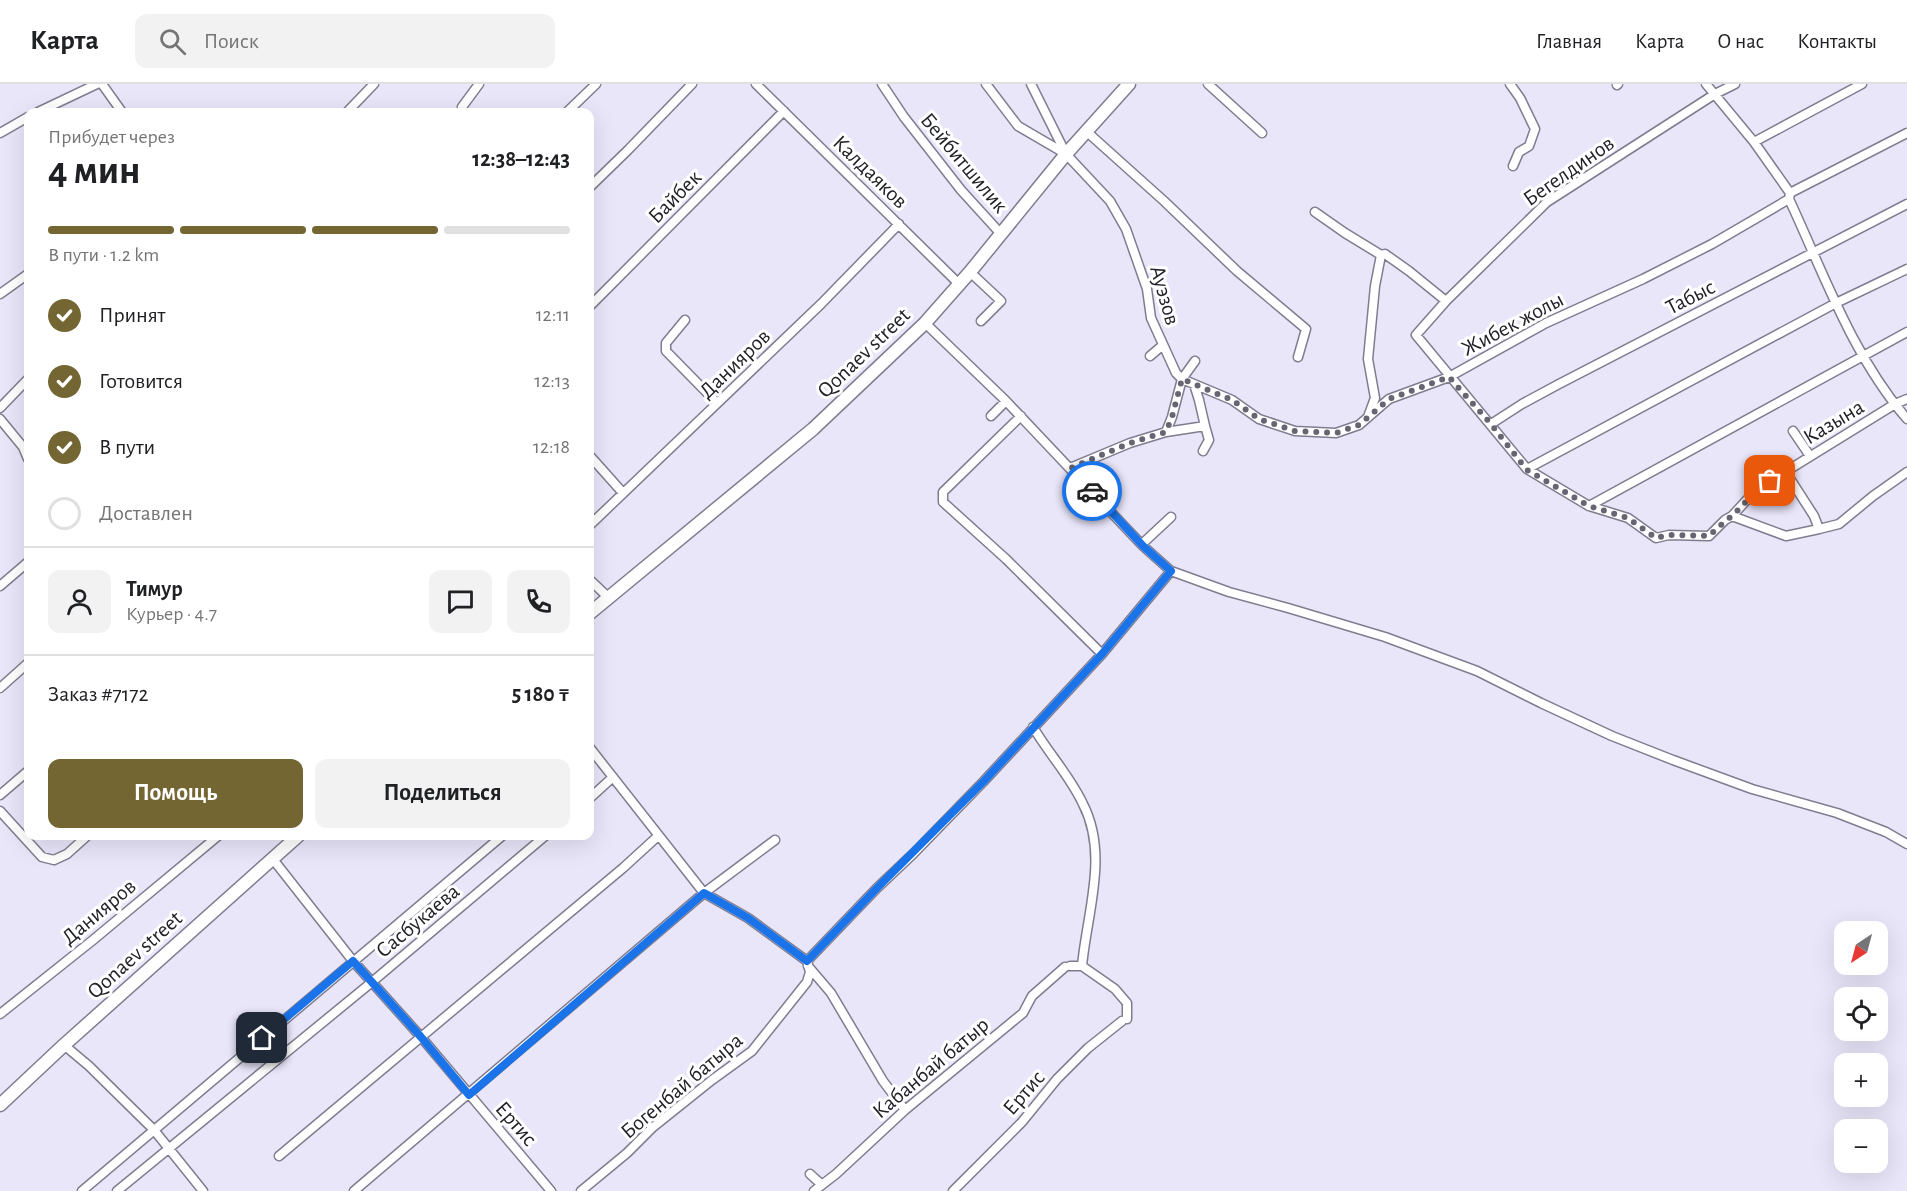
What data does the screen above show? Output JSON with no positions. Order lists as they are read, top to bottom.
{
  "streets": {
    "main road": ["Qonaev street"],
    "street": [
      "Бейбитшилик",
      "Бегелдинов",
      "Калдаяков",
      "Байбек",
      "Ауэзов",
      "Табыс",
      "Жибек жолы",
      "Данияров",
      "Казына",
      "Сасбукаева",
      "Кабанбай батыр",
      "Богенбай батыра",
      "Ертис"
    ]
  },
  "crossings": [
    ["Бейбитшилик", "Qonaev street"],
    ["Бегелдинов", "Казына"],
    ["Калдаяков", "Байбек"],
    ["Калдаяков", "Qonaev street"],
    ["Калдаяков", "Данияров"],
    ["Ауэзов", "Жибек жолы"],
    ["Ауэзов", "Qonaev street"],
    ["Табыс", "Казына"],
    ["Жибек жолы", "Казына"],
    ["Qonaev street", "Ертис"],
    ["Сасбукаева", "Ертис"],
    ["Кабанбай батыр", "Ертис"]
  ],
  "north": "bottom left",
  "page": {
    "header": "Карта",
    "search": "Поиск",
    "nav": [
      "Главная",
      "Карта",
      "О нас",
      "Контакты"
    ],
    "heading": ["4 мин", "Прибудет через", "12:38–12:43"],
    "panel": [
      "Тимур",
      "Курьер · 4.7",
      "Заказ #7172",
      "5 180 ₸"
    ],
    "bar": "В пути · 1.2 km",
    "list": [
      ["Принят", "12:11"],
      ["Готовится", "12:13"],
      ["В пути", "12:18"],
      "Доставлен"
    ],
    "buttons": ["Помощь", "Поделиться"],
    "map_buttons": ["+", "−"]
  }
}
